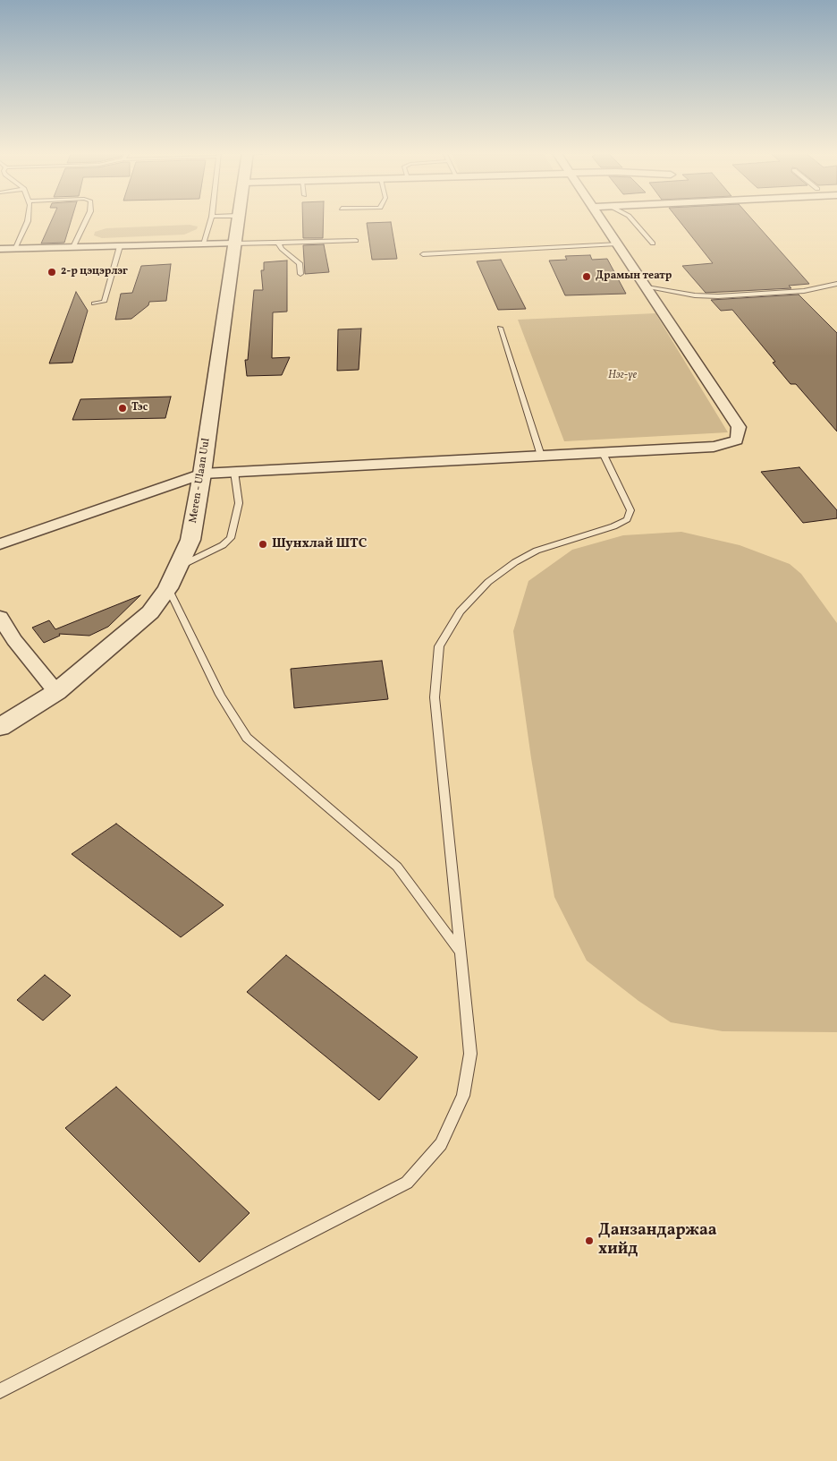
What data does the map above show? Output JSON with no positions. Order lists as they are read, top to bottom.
{
  "streets": {
    "street": ["Meren - Ulaan Uul"]
  },
  "parks": ["Нэг-үе"],
  "places": [
    "2-р цэцэрлэг",
    "Драмын театр",
    "Тэс",
    "Шунхлай ШТС",
    "Данзандаржаа хийд"
  ]
}
